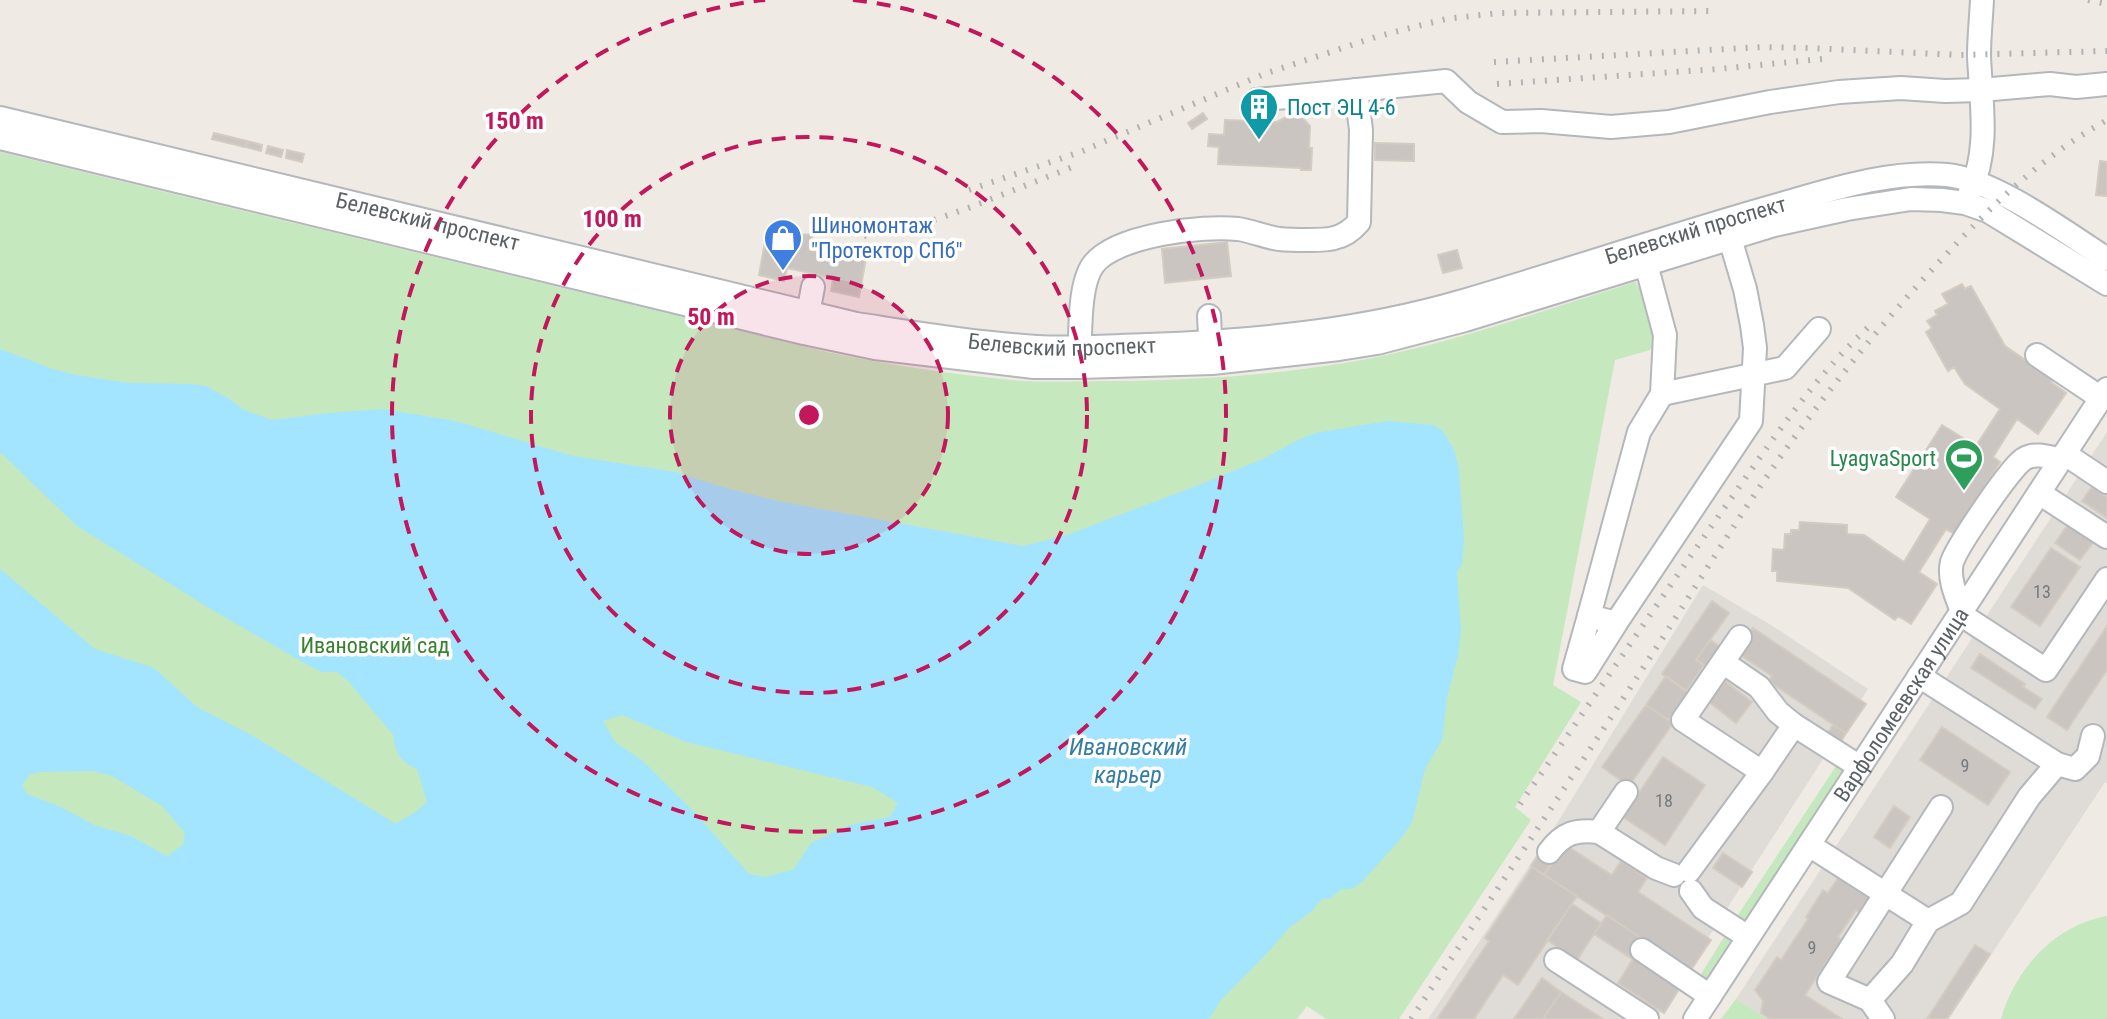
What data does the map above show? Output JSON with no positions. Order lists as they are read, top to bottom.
{
  "streets": {
    "street": ["Белевский проспект", "Варфоломеевская улица"]
  },
  "water": ["Ивановский карьер"],
  "parks": ["Ивановский сад"],
  "places": {
    "building": ["Пост ЭЦ 4-6"],
    "shop": ["Шиномонтаж \"Протектор СПб\""],
    "sports": ["LyagvaSport"]
  },
  "house_numbers": [
    "13",
    "9",
    "18",
    "9"
  ],
  "rings": ["150 m", "100 m", "50 m"]
}
